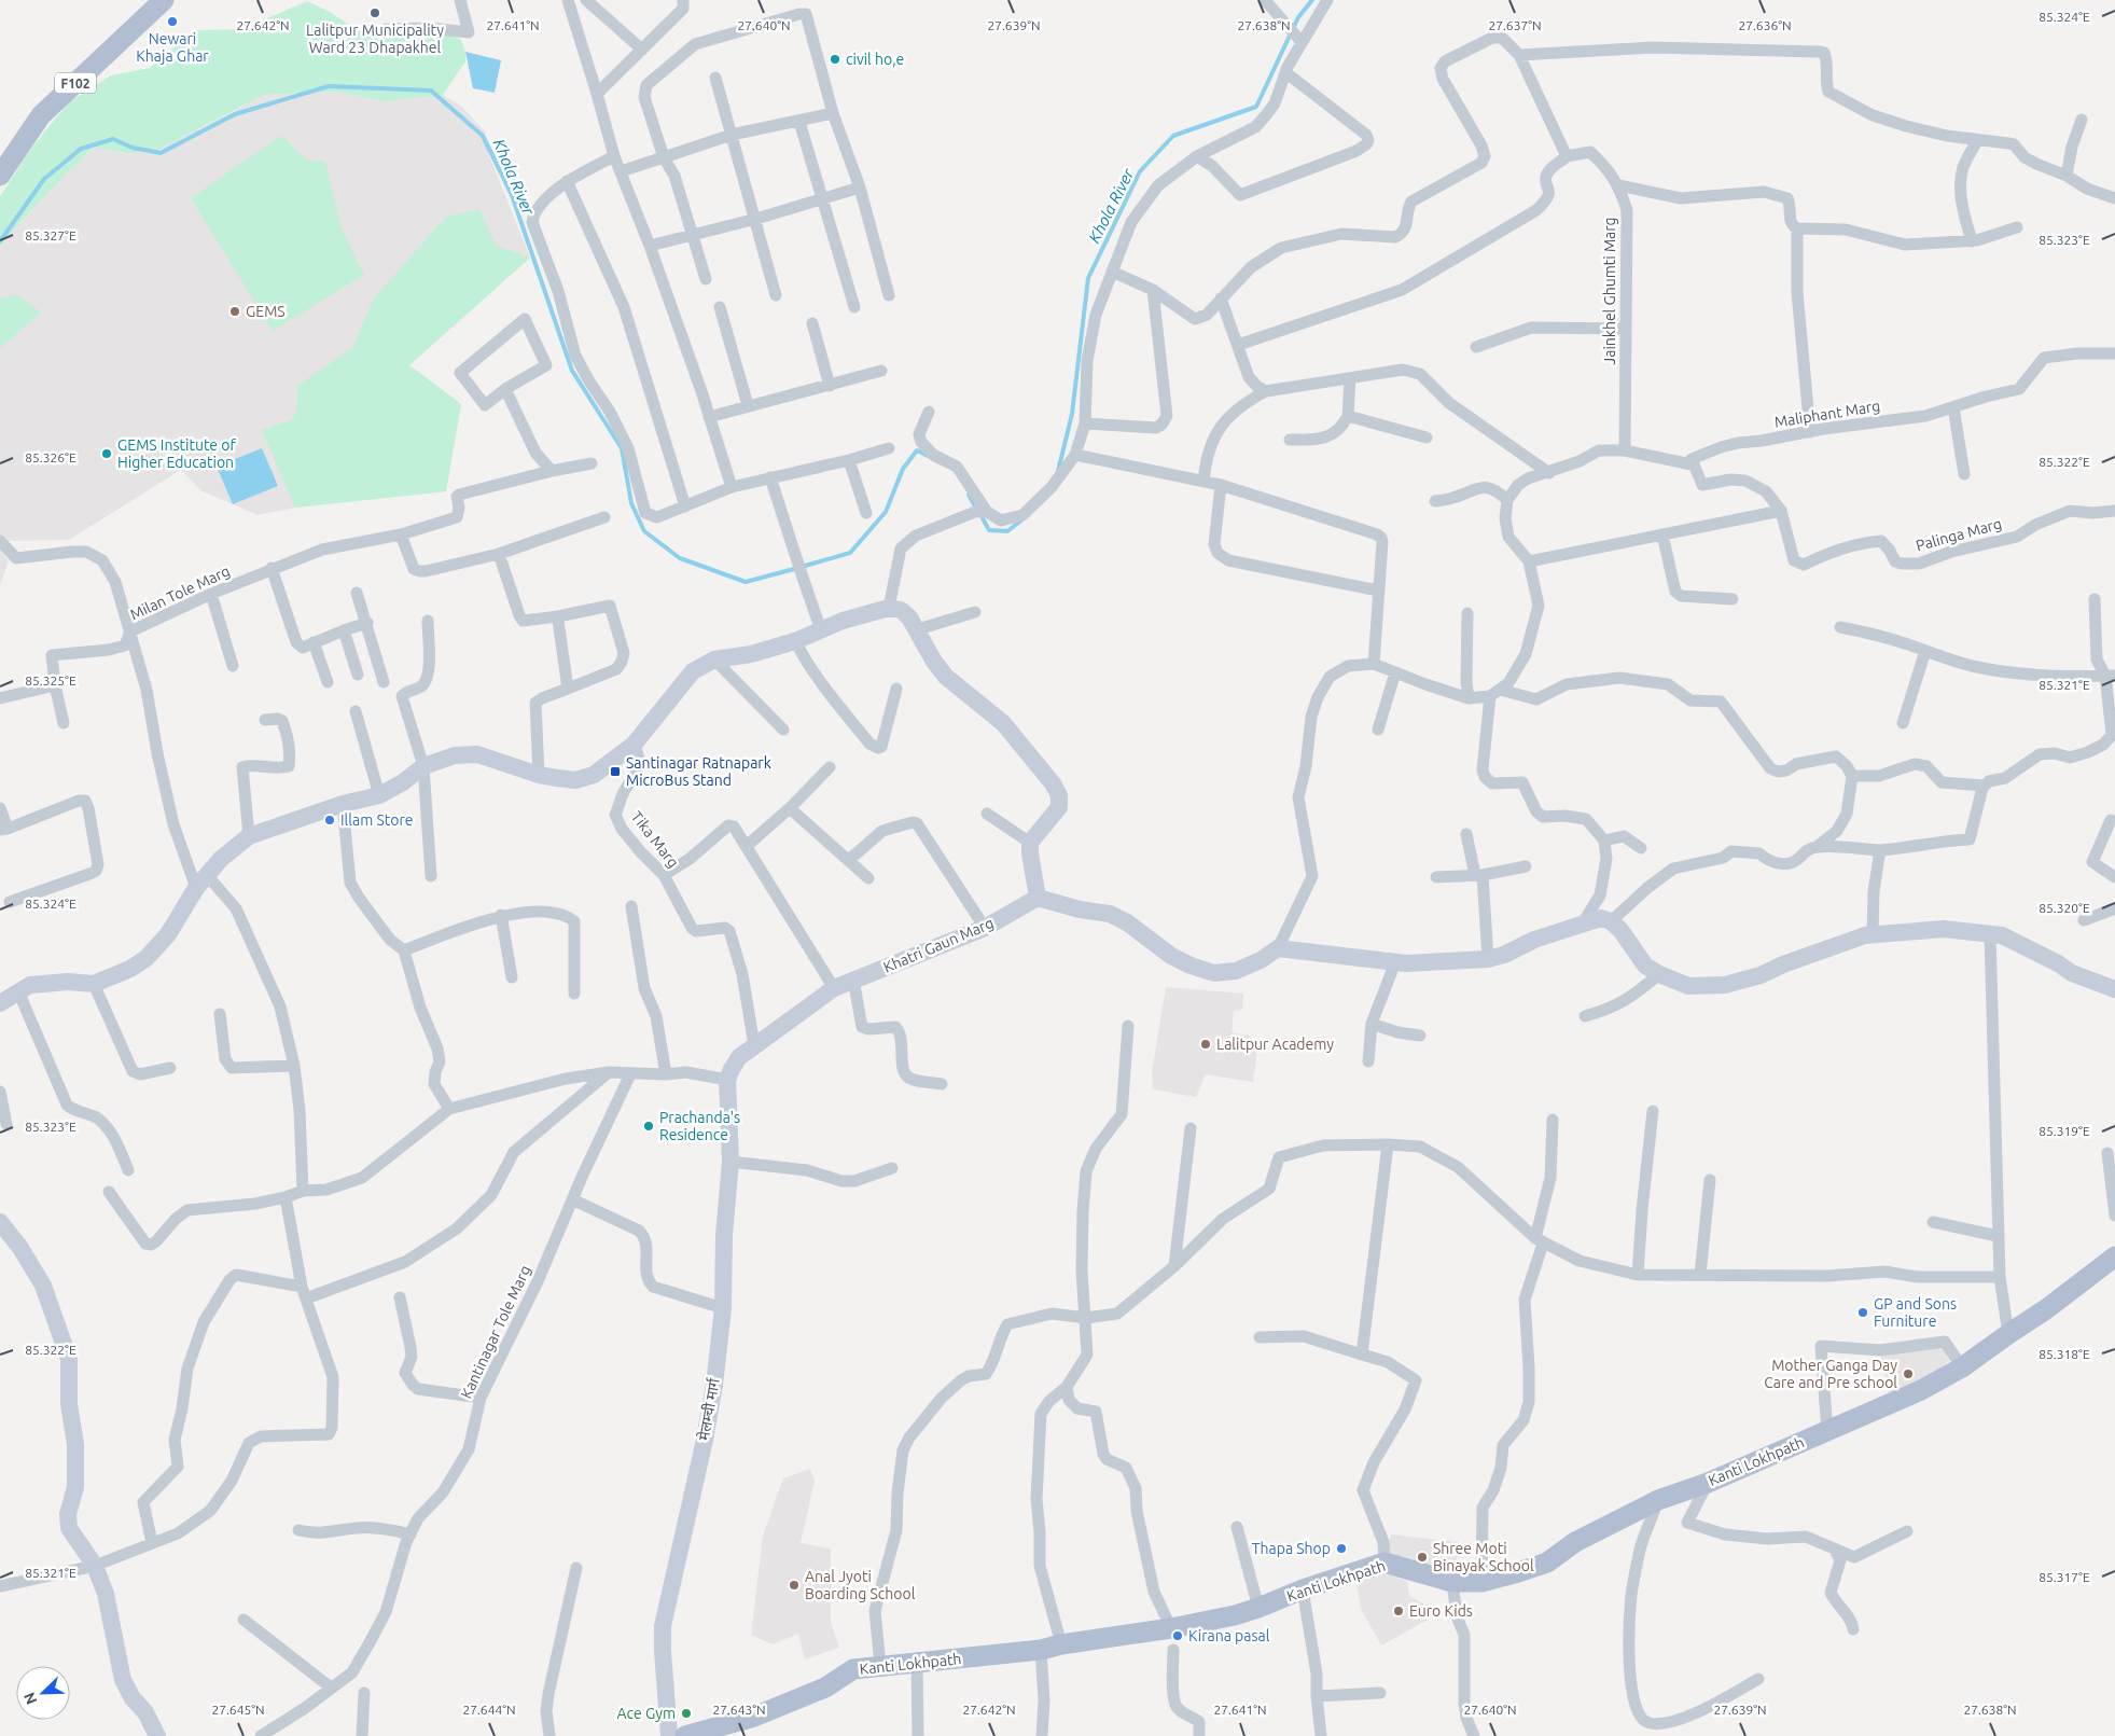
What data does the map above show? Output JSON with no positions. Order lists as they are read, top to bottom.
{
  "streets": {
    "main road": [
      "F102",
      "Khatri Gaun Marg",
      "मेलम्ची मार्ग",
      "Kanti Lokhpath"
    ],
    "street": [
      "Jainkhel Ghumti Marg",
      "Maliphant Marg",
      "Palinga Marg",
      "Milan Tole Marg",
      "Tika Marg",
      "Kantinagar Tole Marg"
    ]
  },
  "crossings": [
    ["Tika Marg", "Khatri Gaun Marg"],
    ["Khatri Gaun Marg", "मेलम्ची मार्ग"]
  ],
  "water": ["Khola River"],
  "places": {
    "other": [
      "Lalitpur Municipality Ward 23 Dhapakhel",
      "Newari Khaja Ghar",
      "civil ho,e",
      "GEMS",
      "GEMS Institute of Higher Education",
      "Illam Store",
      "Lalitpur Academy",
      "Prachanda's Residence",
      "GP and Sons Furniture",
      "Mother Ganga Day Care and Pre school",
      "Thapa Shop",
      "Shree Moti Binayak School",
      "Anal Jyoti Boarding School",
      "Euro Kids",
      "Kirana pasal",
      "Ace Gym"
    ],
    "transit": ["Santinagar Ratnapark MicroBus Stand"]
  },
  "north": "bottom left",
  "coordinates": [
    "85.324°E",
    "27.642°N",
    "27.641°N",
    "27.640°N",
    "27.639°N",
    "27.638°N",
    "27.637°N",
    "27.636°N",
    "85.327°E",
    "85.323°E",
    "85.326°E",
    "85.322°E",
    "85.325°E",
    "85.321°E",
    "85.320°E",
    "85.319°E",
    "85.318°E",
    "85.317°E",
    "27.645°N",
    "27.644°N",
    "27.643°N"
  ]
}
